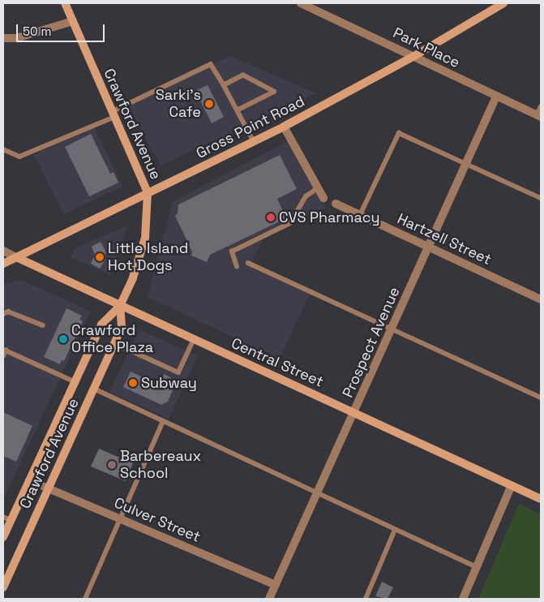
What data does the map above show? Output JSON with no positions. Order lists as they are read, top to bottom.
{
  "streets": {
    "main road": ["Crawford Avenue", "Gross Point Road", "Central Street"],
    "street": [
      "Park Place",
      "Hartzell Street",
      "Prospect Avenue",
      "Culver Street"
    ]
  },
  "crossings": [
    ["Park Place", "Gross Point Road"],
    ["Park Place", "Prospect Avenue"],
    ["Crawford Avenue", "Gross Point Road"],
    ["Crawford Avenue", "Central Street"],
    ["Crawford Avenue", "Culver Street"],
    ["Gross Point Road", "Central Street"],
    ["Hartzell Street", "Prospect Avenue"],
    ["Prospect Avenue", "Central Street"],
    ["Prospect Avenue", "Culver Street"]
  ],
  "places": [
    "Sarki's Cafe",
    "CVS Pharmacy",
    "Little Island Hot Dogs",
    "Crawford Office Plaza",
    "Subway",
    "Barbereaux School"
  ],
  "scale_bar": "50 m"
}
